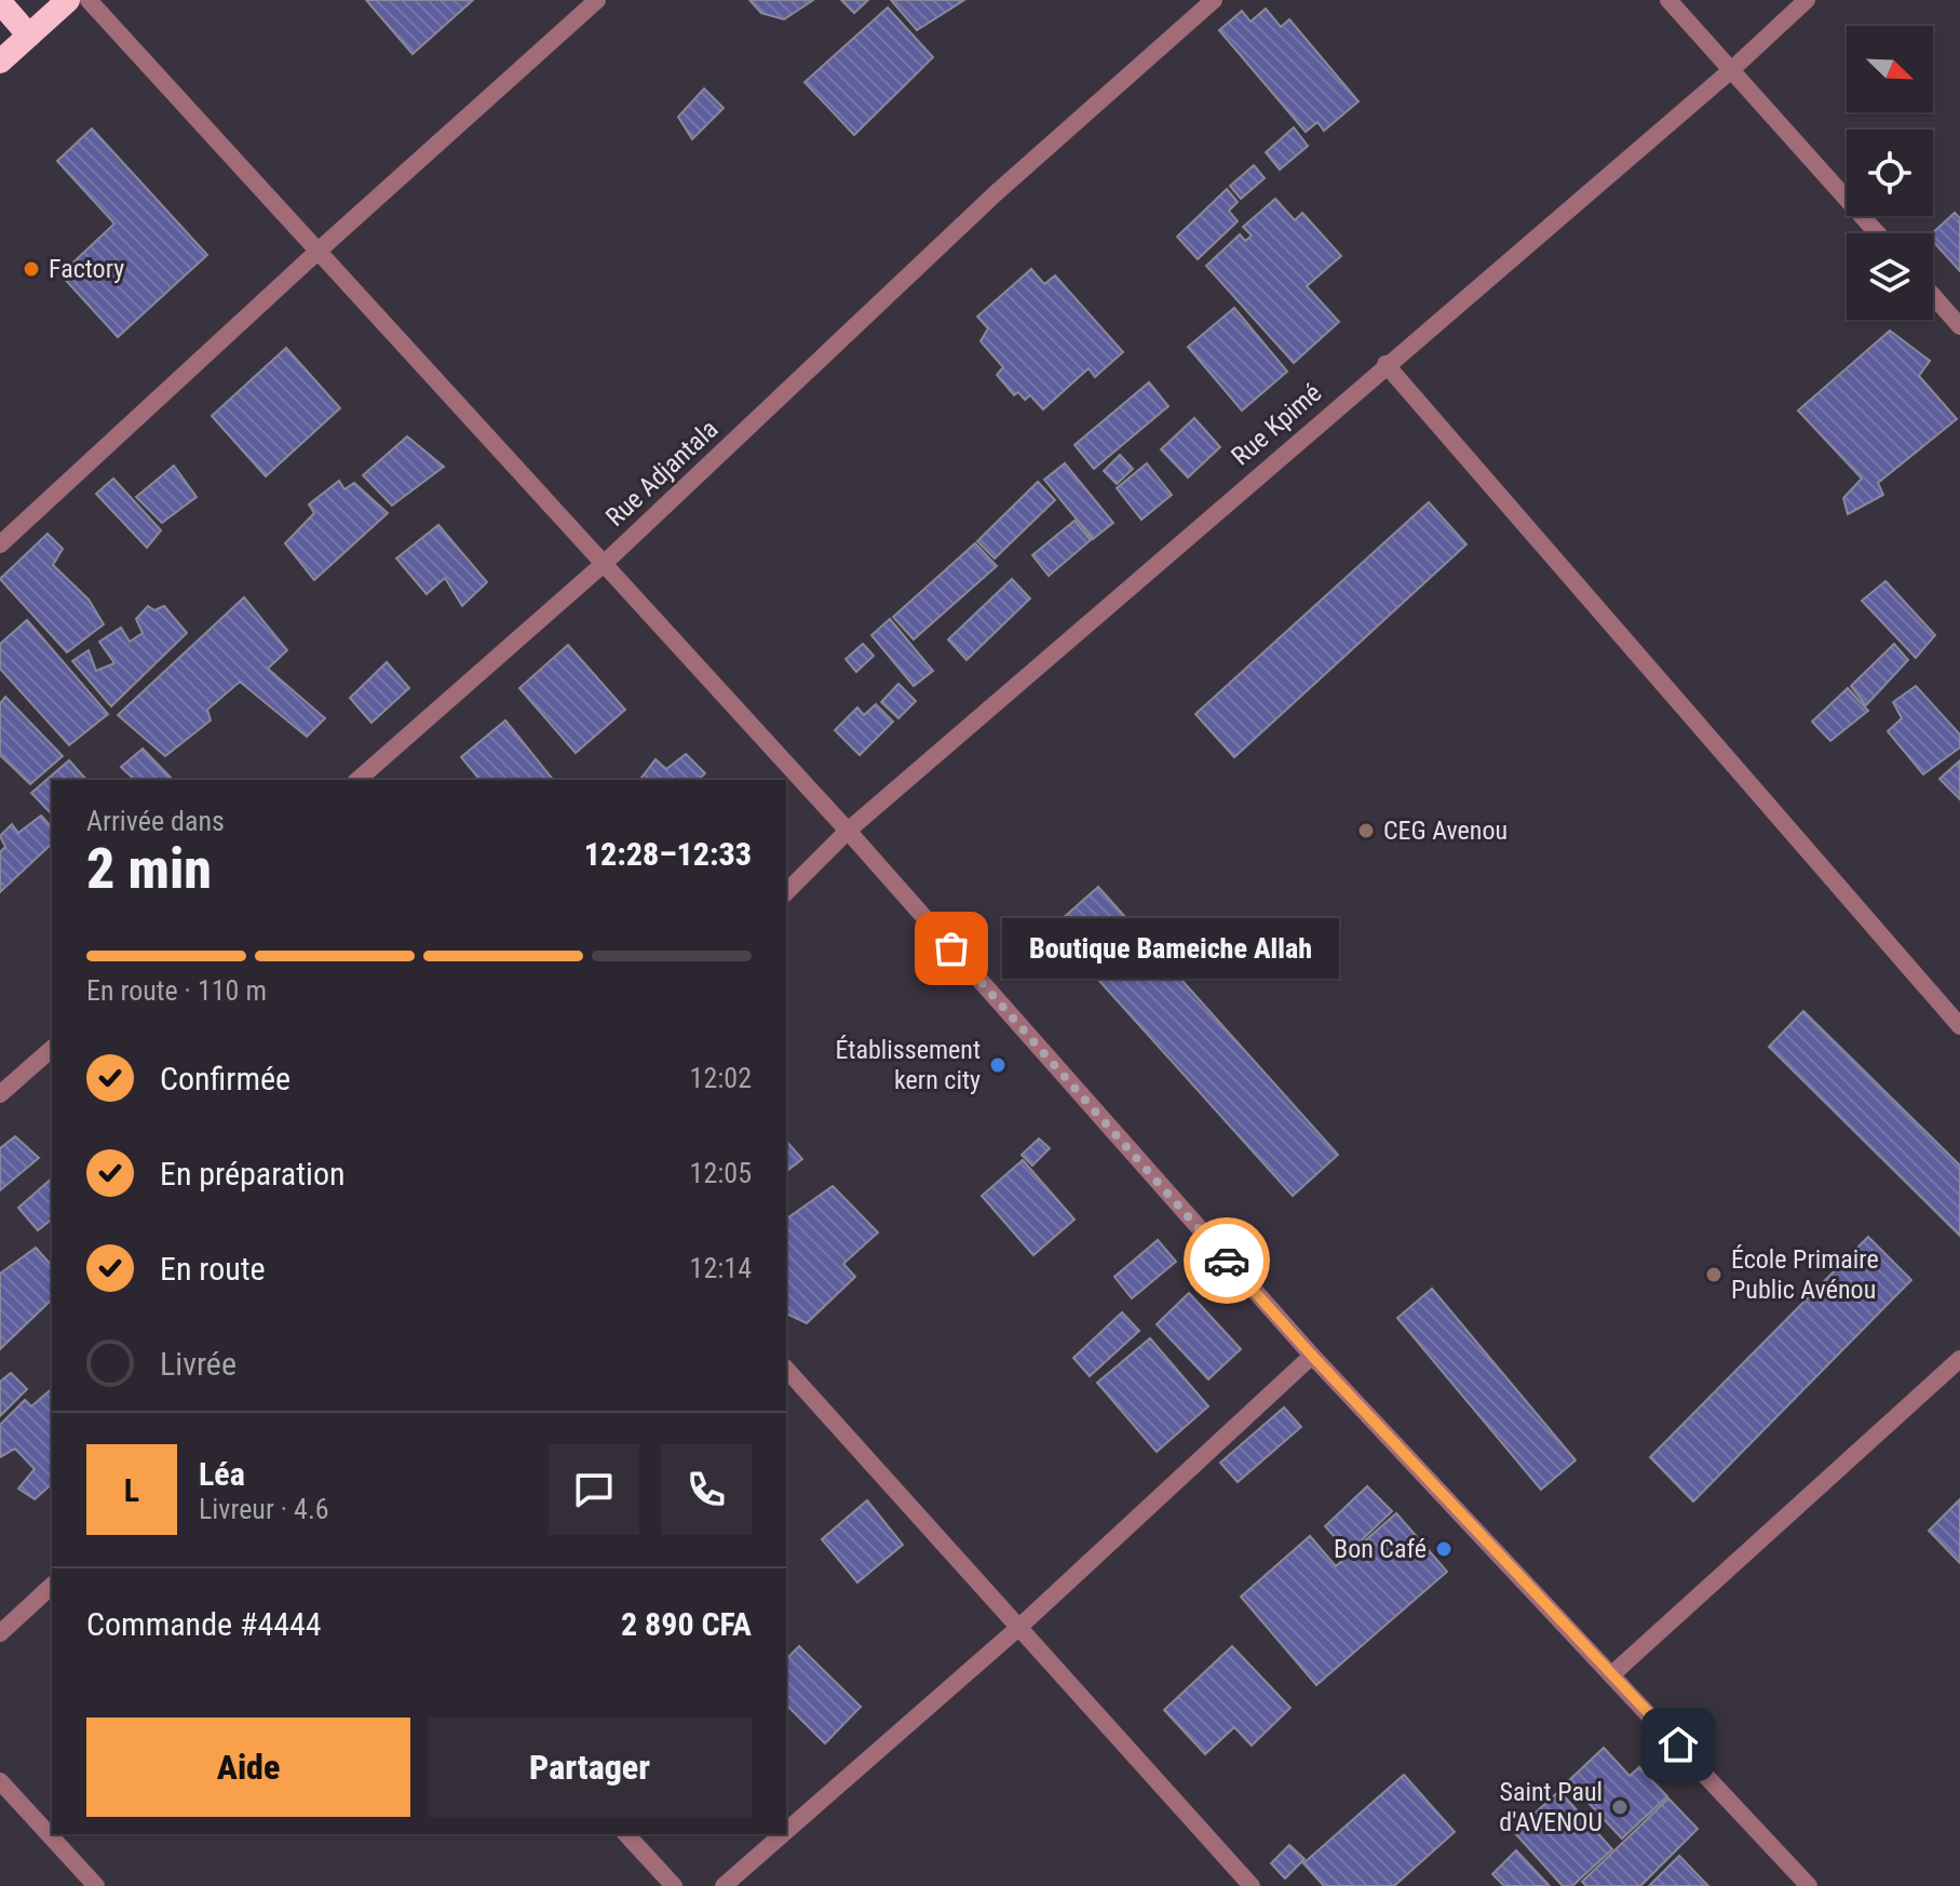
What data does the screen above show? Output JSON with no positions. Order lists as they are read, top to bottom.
{
  "streets": {
    "street": ["Rue Kpimé", "Rue Adjantala"]
  },
  "places": [
    "Factory",
    "CEG Avenou",
    "Boutique Bameiche Allah",
    "Établissement kern city",
    "École Primaire Public Avénou",
    "Bon Café",
    "Saint Paul d'AVENOU"
  ],
  "north": "bottom right",
  "page": {
    "heading": ["2 min", "Arrivée dans", "12:28–12:33"],
    "panel": [
      "Léa",
      "Livreur · 4.6",
      "Commande #4444",
      "2 890 CFA"
    ],
    "bubble": "Boutique Bameiche Allah",
    "bar": "En route · 110 m",
    "list": [
      ["Confirmée", "12:02"],
      ["En préparation", "12:05"],
      ["En route", "12:14"],
      "Livrée"
    ],
    "round": "L",
    "buttons": ["Aide", "Partager"]
  }
}
